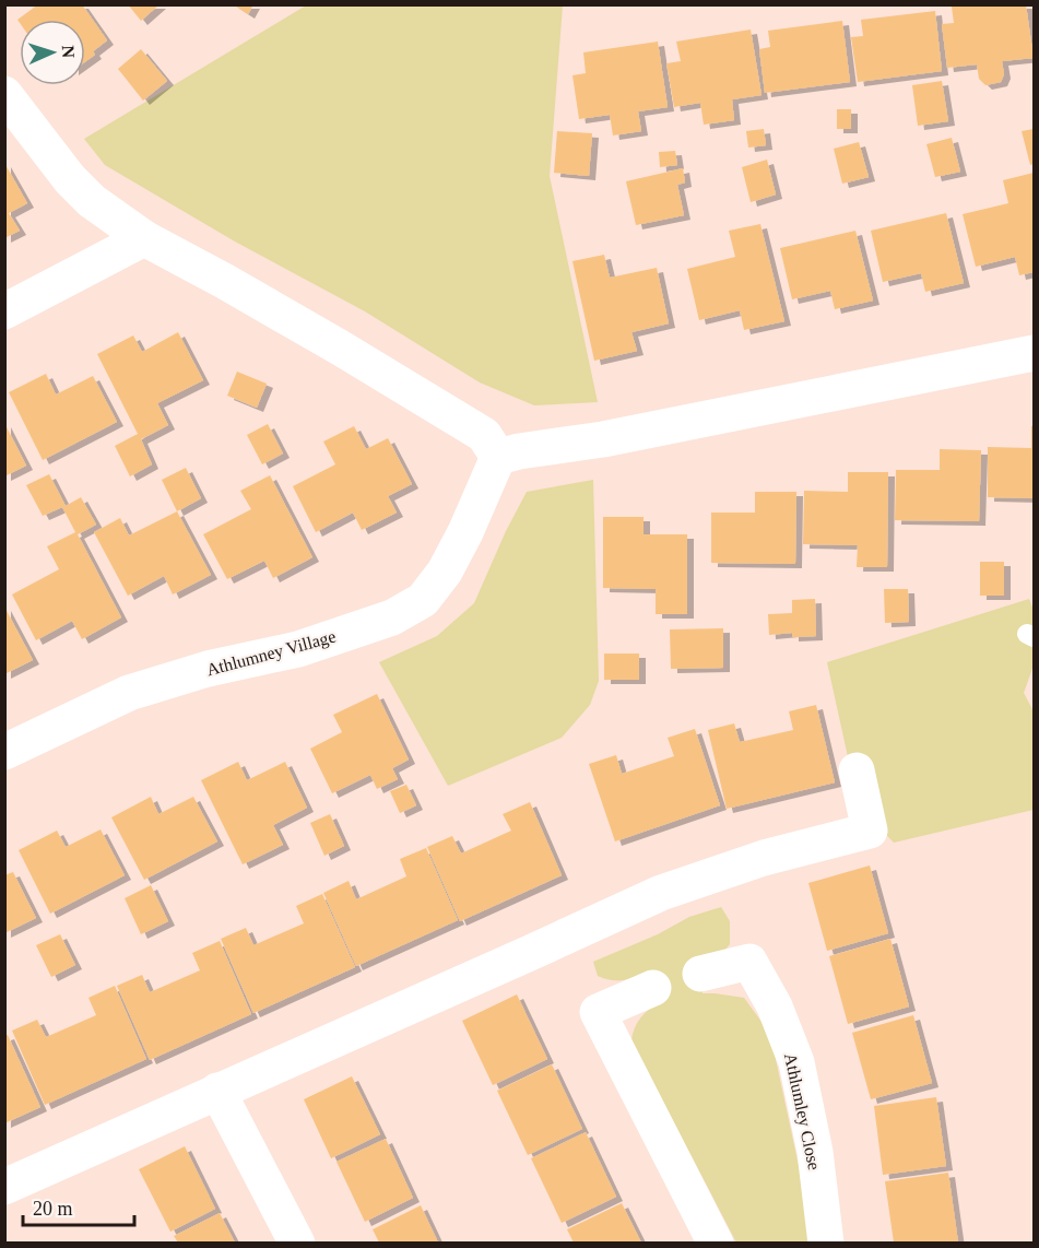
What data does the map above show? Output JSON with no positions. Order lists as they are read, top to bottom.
{
  "streets": {
    "street": ["Athlumney Village", "Athlumley Close"]
  },
  "scale_bar": "20 m",
  "north": "right"
}
